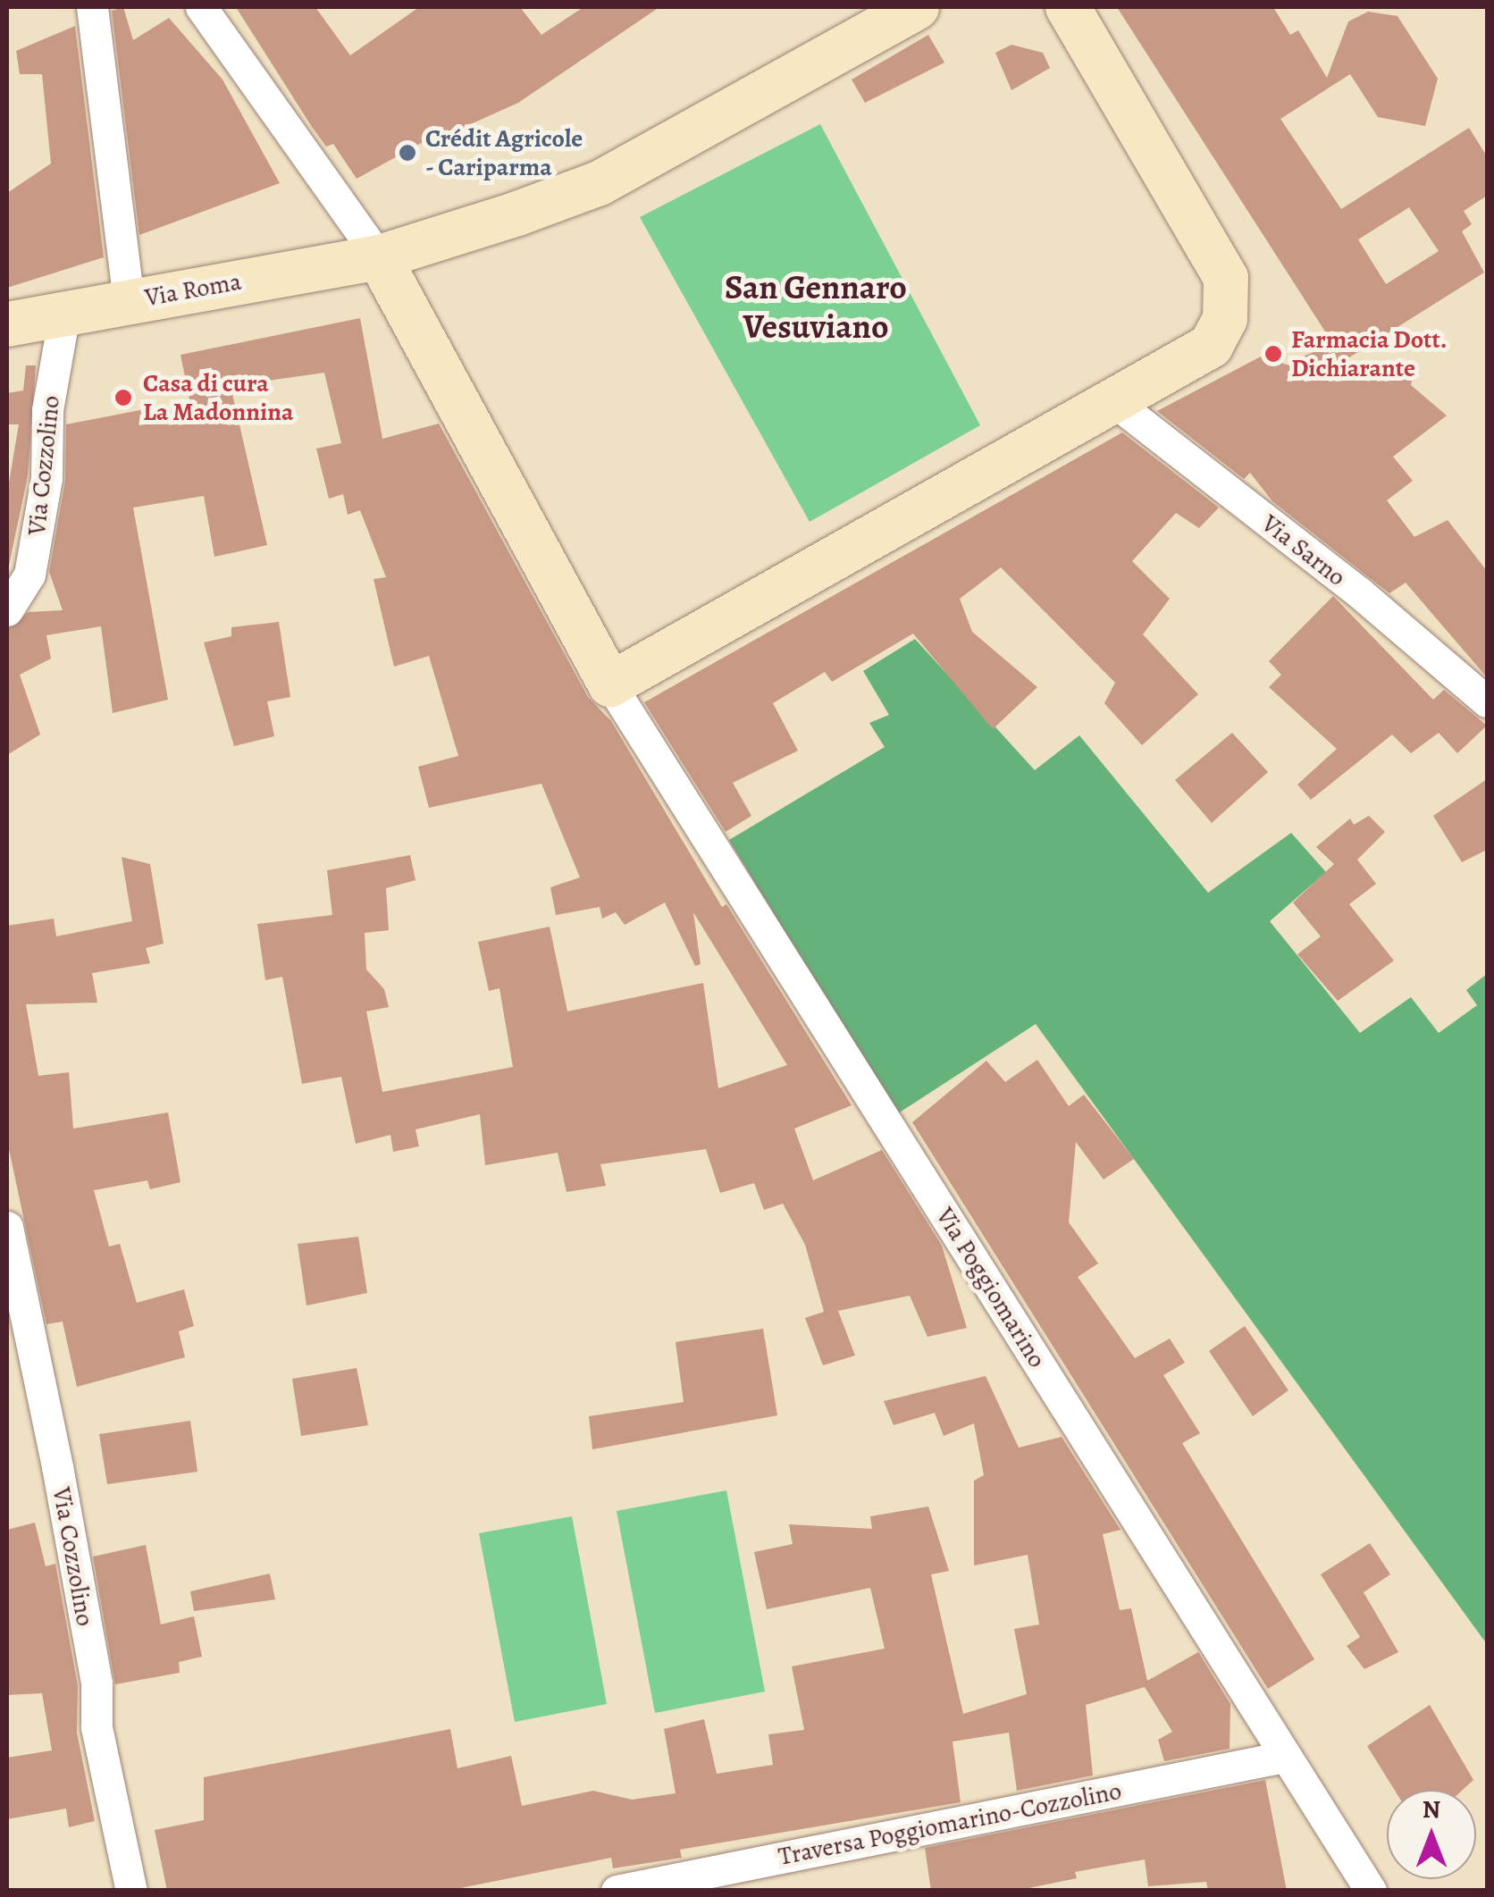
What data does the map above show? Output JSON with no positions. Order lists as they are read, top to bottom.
{
  "streets": {
    "main road": ["Via Roma"],
    "street": [
      "Via Cozzolino",
      "Via Sarno",
      "Via Poggiomarino",
      "Traversa Poggiomarino-Cozzolino"
    ]
  },
  "crossings": [
    ["Via Roma", "Via Cozzolino"],
    ["Via Poggiomarino", "Traversa Poggiomarino-Cozzolino"]
  ],
  "districts": ["San Gennaro Vesuviano"],
  "places": ["Crédit Agricole - Cariparma", "Farmacia Dott. Dichiarante", "Casa di cura La Madonnina"],
  "north": "top"
}
